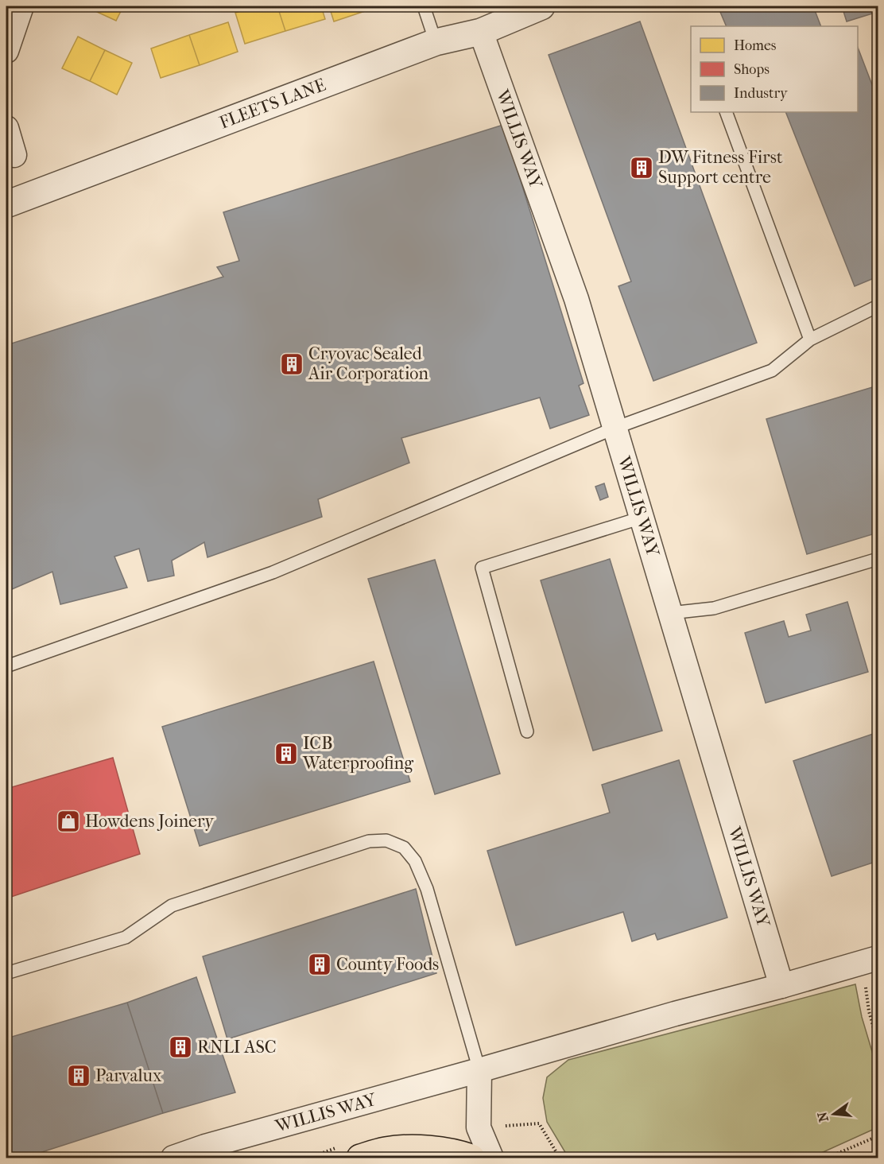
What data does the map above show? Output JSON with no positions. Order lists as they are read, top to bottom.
{
  "streets": {
    "street": ["FLEETS LANE", "WILLIS WAY"]
  },
  "crossings": [
    ["FLEETS LANE", "WILLIS WAY"]
  ],
  "places": {
    "building": [
      "DW Fitness First Support centre",
      "Cryovac Sealed Air Corporation",
      "ICB Waterproofing",
      "County Foods",
      "RNLI ASC",
      "Parvalux"
    ],
    "shop": ["Howdens Joinery"]
  },
  "legend": ["Homes", "Shops", "Industry"],
  "north": "left"
}
